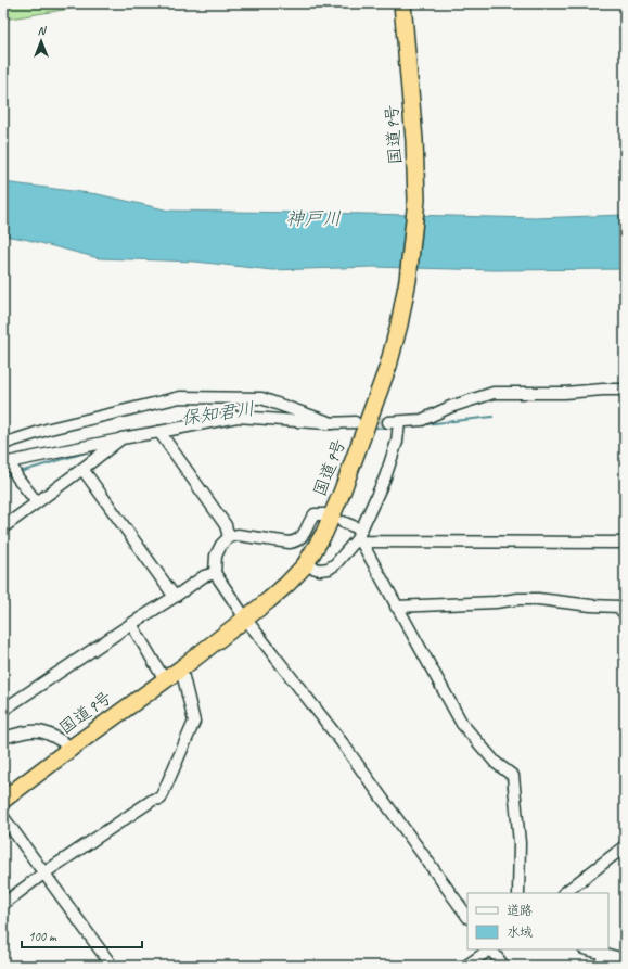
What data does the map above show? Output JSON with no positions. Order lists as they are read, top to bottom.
{
  "streets": {
    "highway": ["国道9号"]
  },
  "water": ["神戸川", "保知君川"],
  "legend": ["道路", "水域"],
  "scale_bar": "100 m",
  "north": "top"
}
